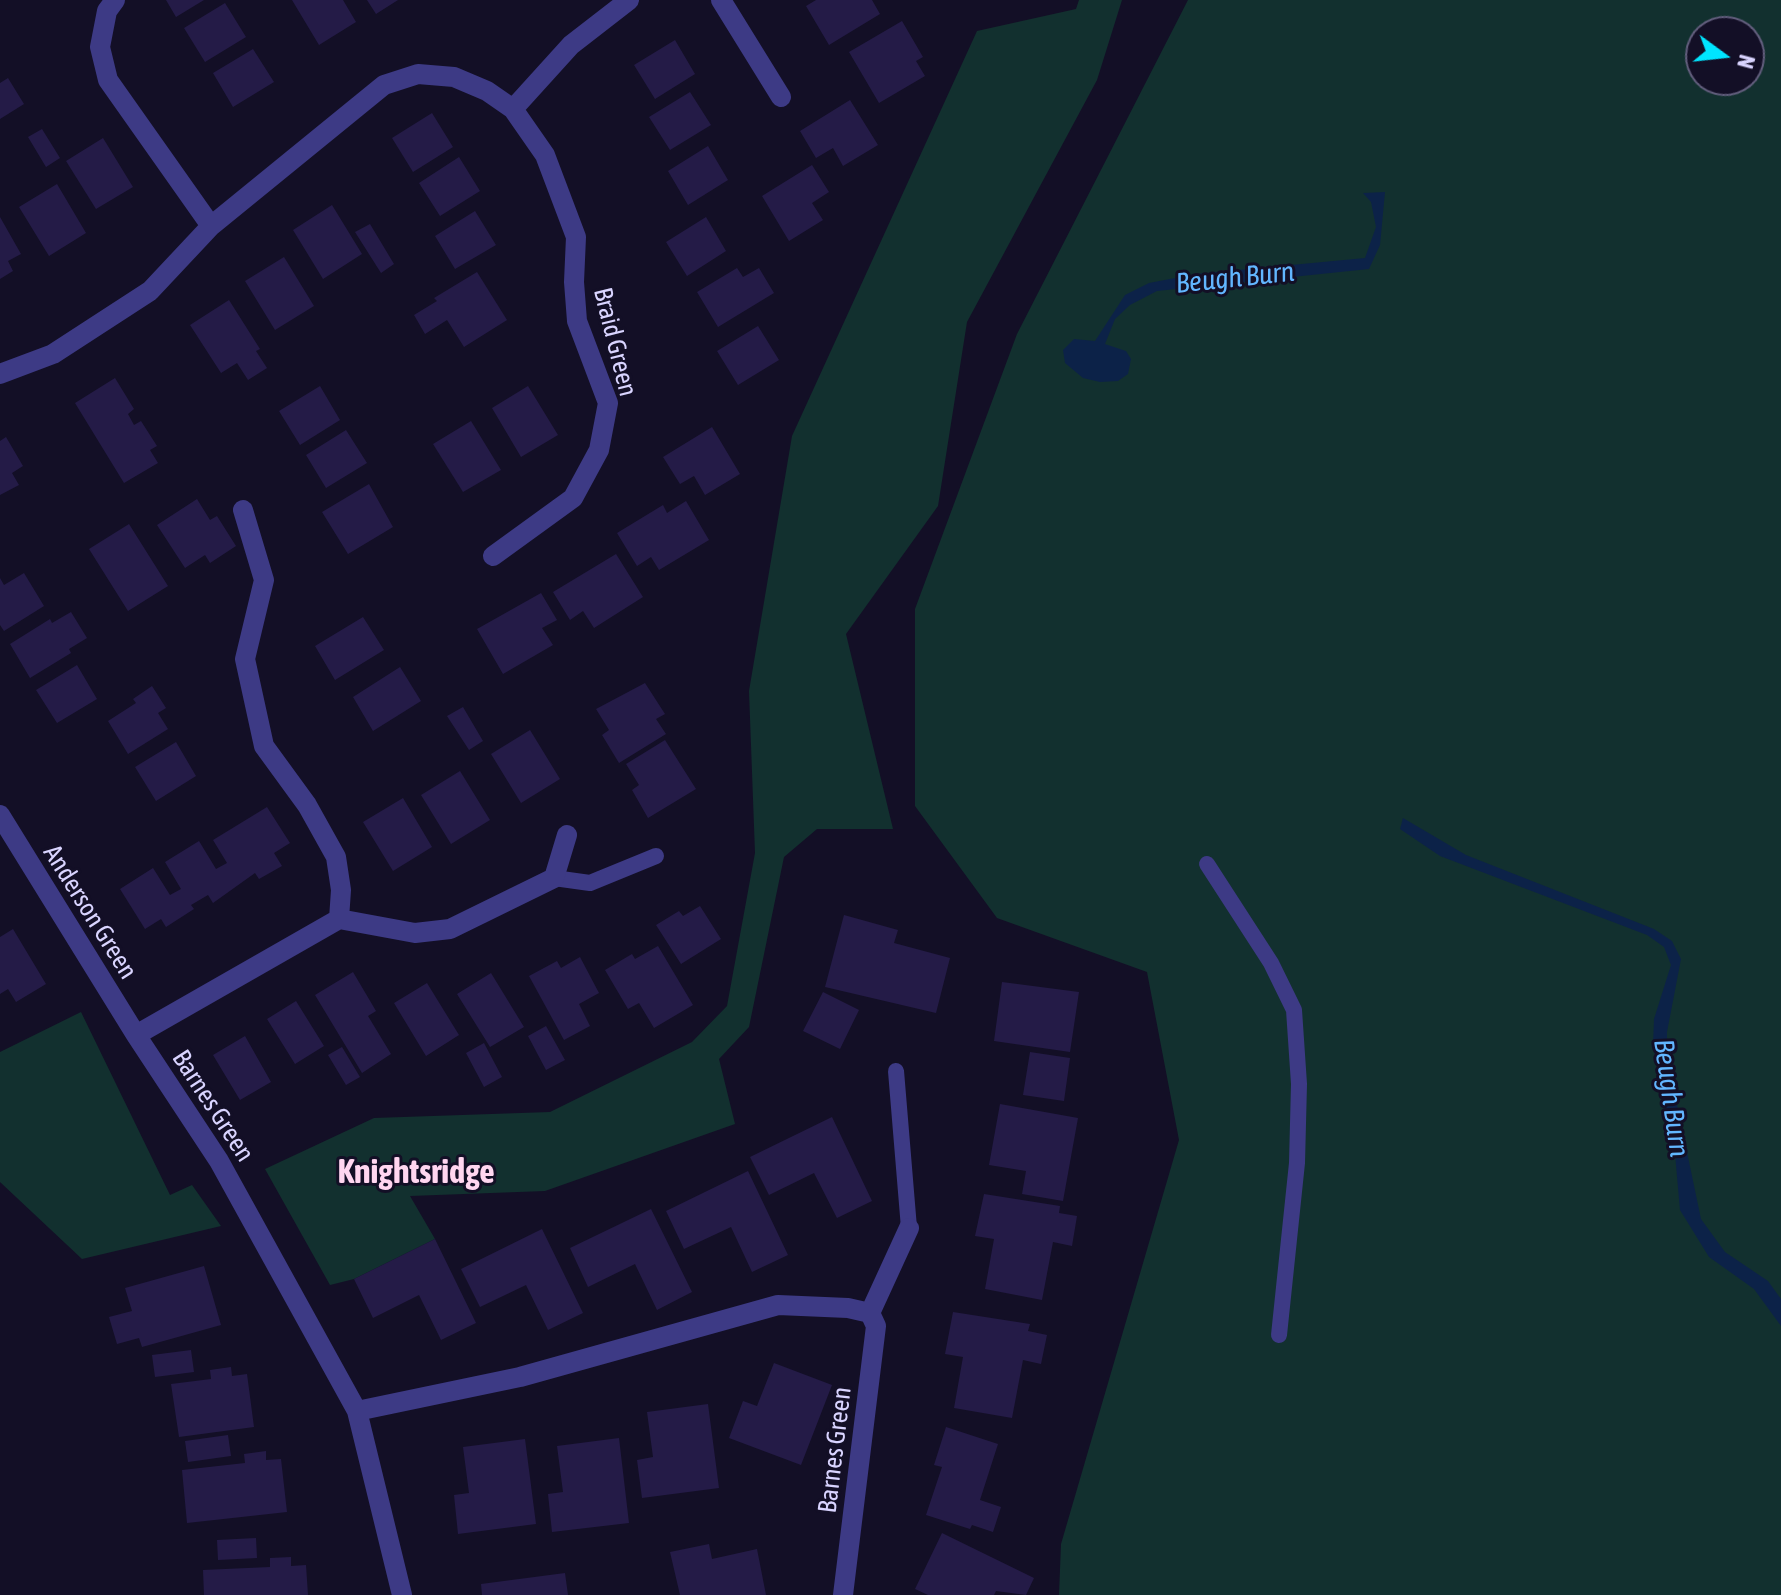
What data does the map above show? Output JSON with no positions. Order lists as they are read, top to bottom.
{
  "streets": {
    "street": ["Braid Green", "Anderson Green", "Barnes Green"]
  },
  "crossings": [
    ["Anderson Green", "Barnes Green"]
  ],
  "districts": ["Knightsridge"],
  "water": ["Beugh Burn"],
  "north": "right"
}
